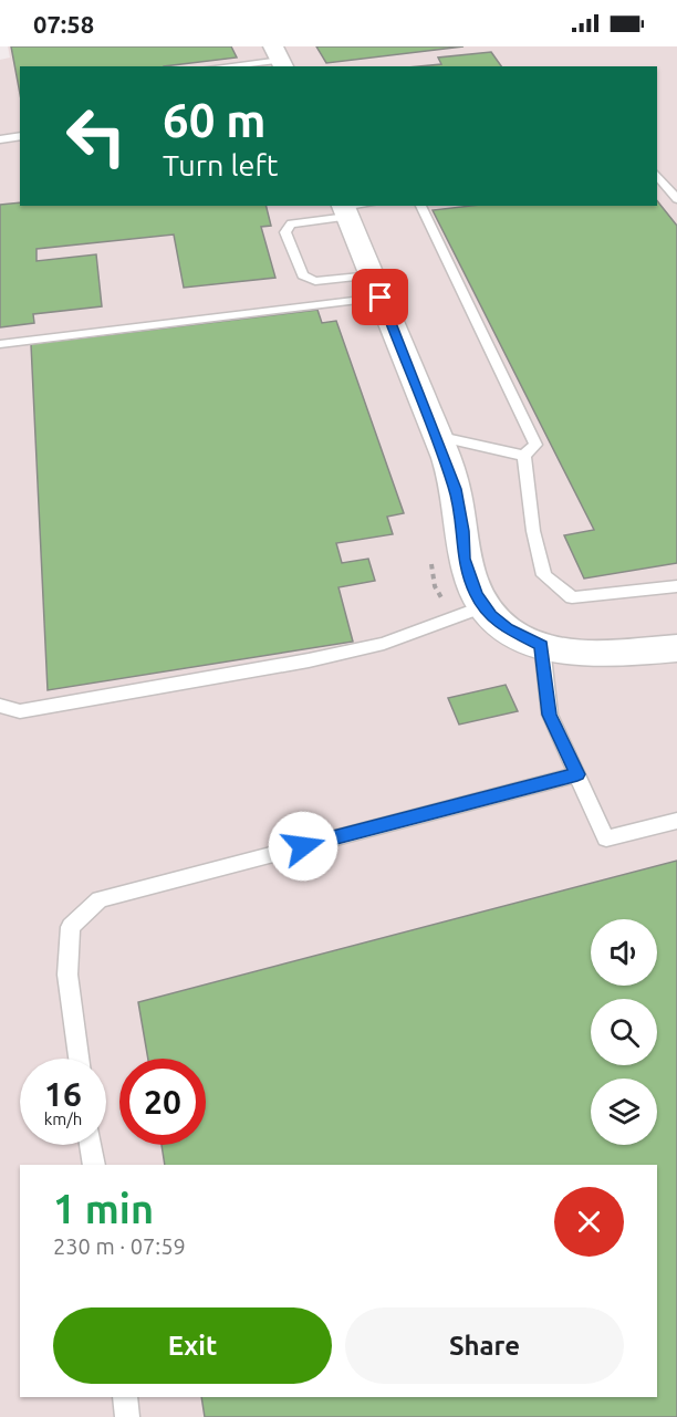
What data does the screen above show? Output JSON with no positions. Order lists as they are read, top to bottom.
{
  "page": {
    "status": "07:58",
    "turn": ["60 m", "Turn left"],
    "speed": "16 km/h",
    "limit": "20",
    "heading": ["1 min", "230 m · 07:59"],
    "buttons": ["Exit", "Share"]
  }
}
